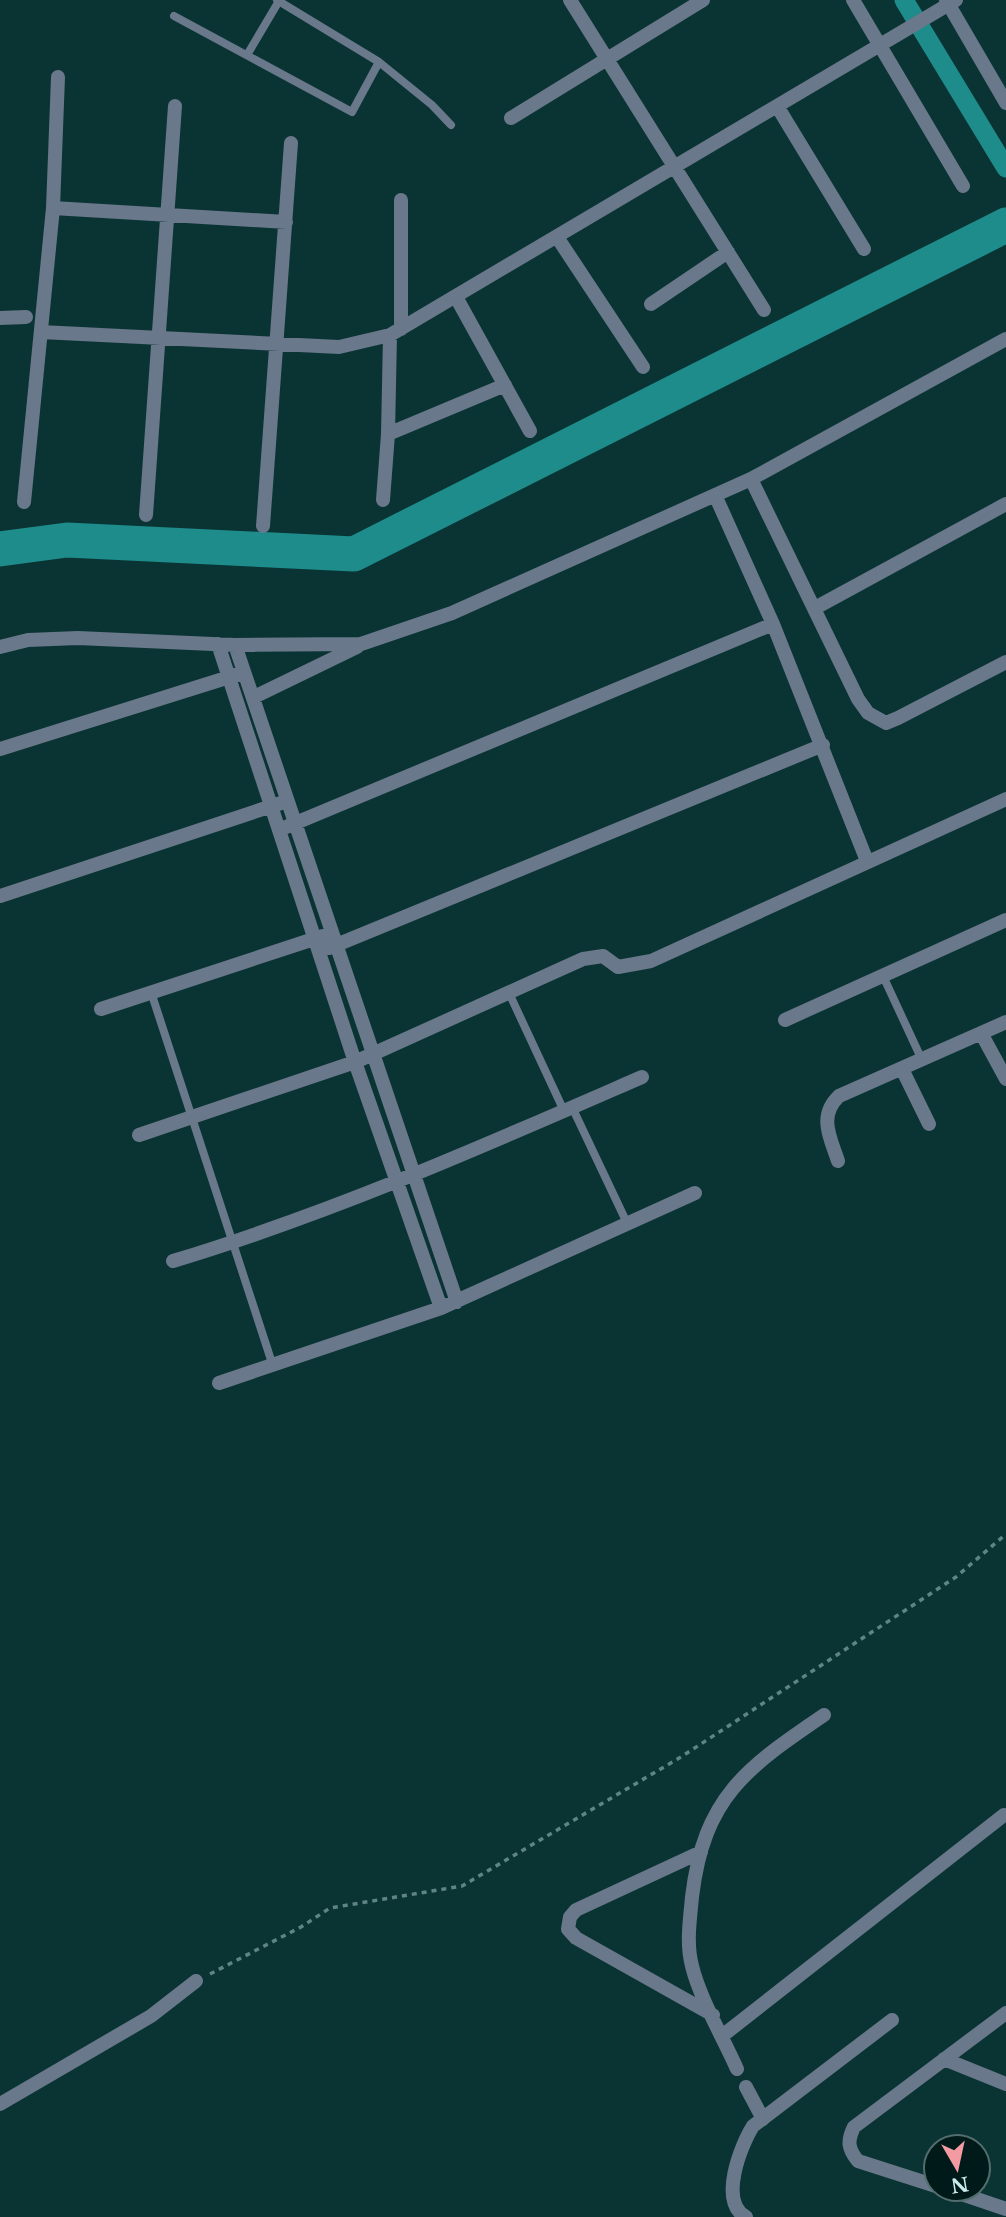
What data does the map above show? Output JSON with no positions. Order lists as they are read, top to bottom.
{
  "north": "bottom"
}
